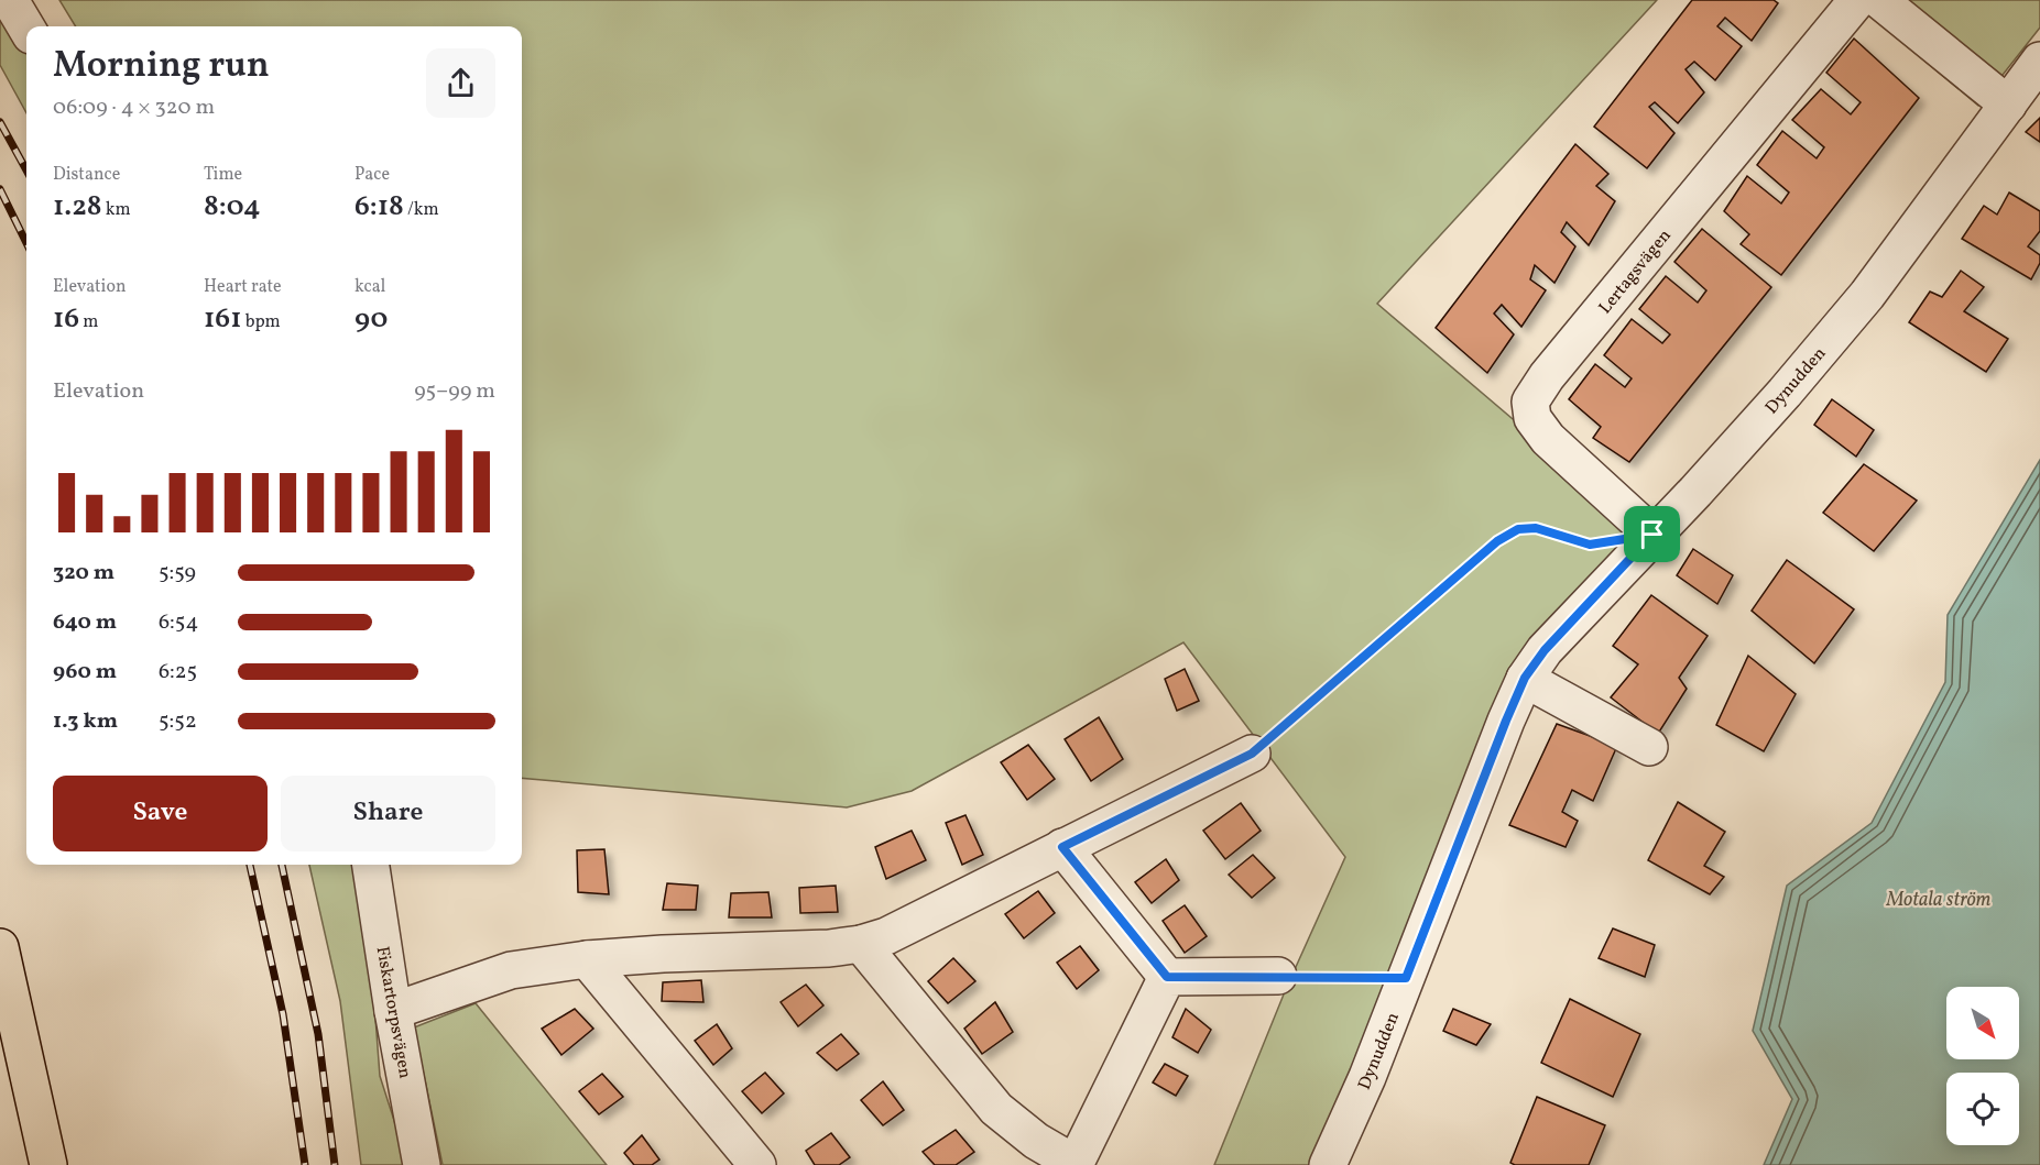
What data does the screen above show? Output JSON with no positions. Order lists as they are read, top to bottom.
{
  "streets": {
    "street": ["Lertagsvägen", "Dynudden", "Fiskartorpsvägen"]
  },
  "crossings": [
    ["Lertagsvägen", "Dynudden"]
  ],
  "water": ["Motala ström"],
  "north": "bottom right",
  "page": {
    "heading": ["Morning run", "06:09 · 4 × 320 m"],
    "stats": [
      ["Distance", "1.28 km"],
      ["Time", "8:04"],
      ["Pace", "6:18 /km"],
      ["Elevation", "16 m"],
      ["Heart rate", "161 bpm"],
      ["kcal", "90"]
    ],
    "chart": ["Elevation", "95–99 m"],
    "list": [
      {
        "name": "320 m",
        "note": "5:59"
      },
      {
        "name": "640 m",
        "note": "6:54"
      },
      {
        "name": "960 m",
        "note": "6:25"
      },
      {
        "name": "1.3 km",
        "note": "5:52"
      }
    ],
    "buttons": ["Save", "Share"]
  }
}
